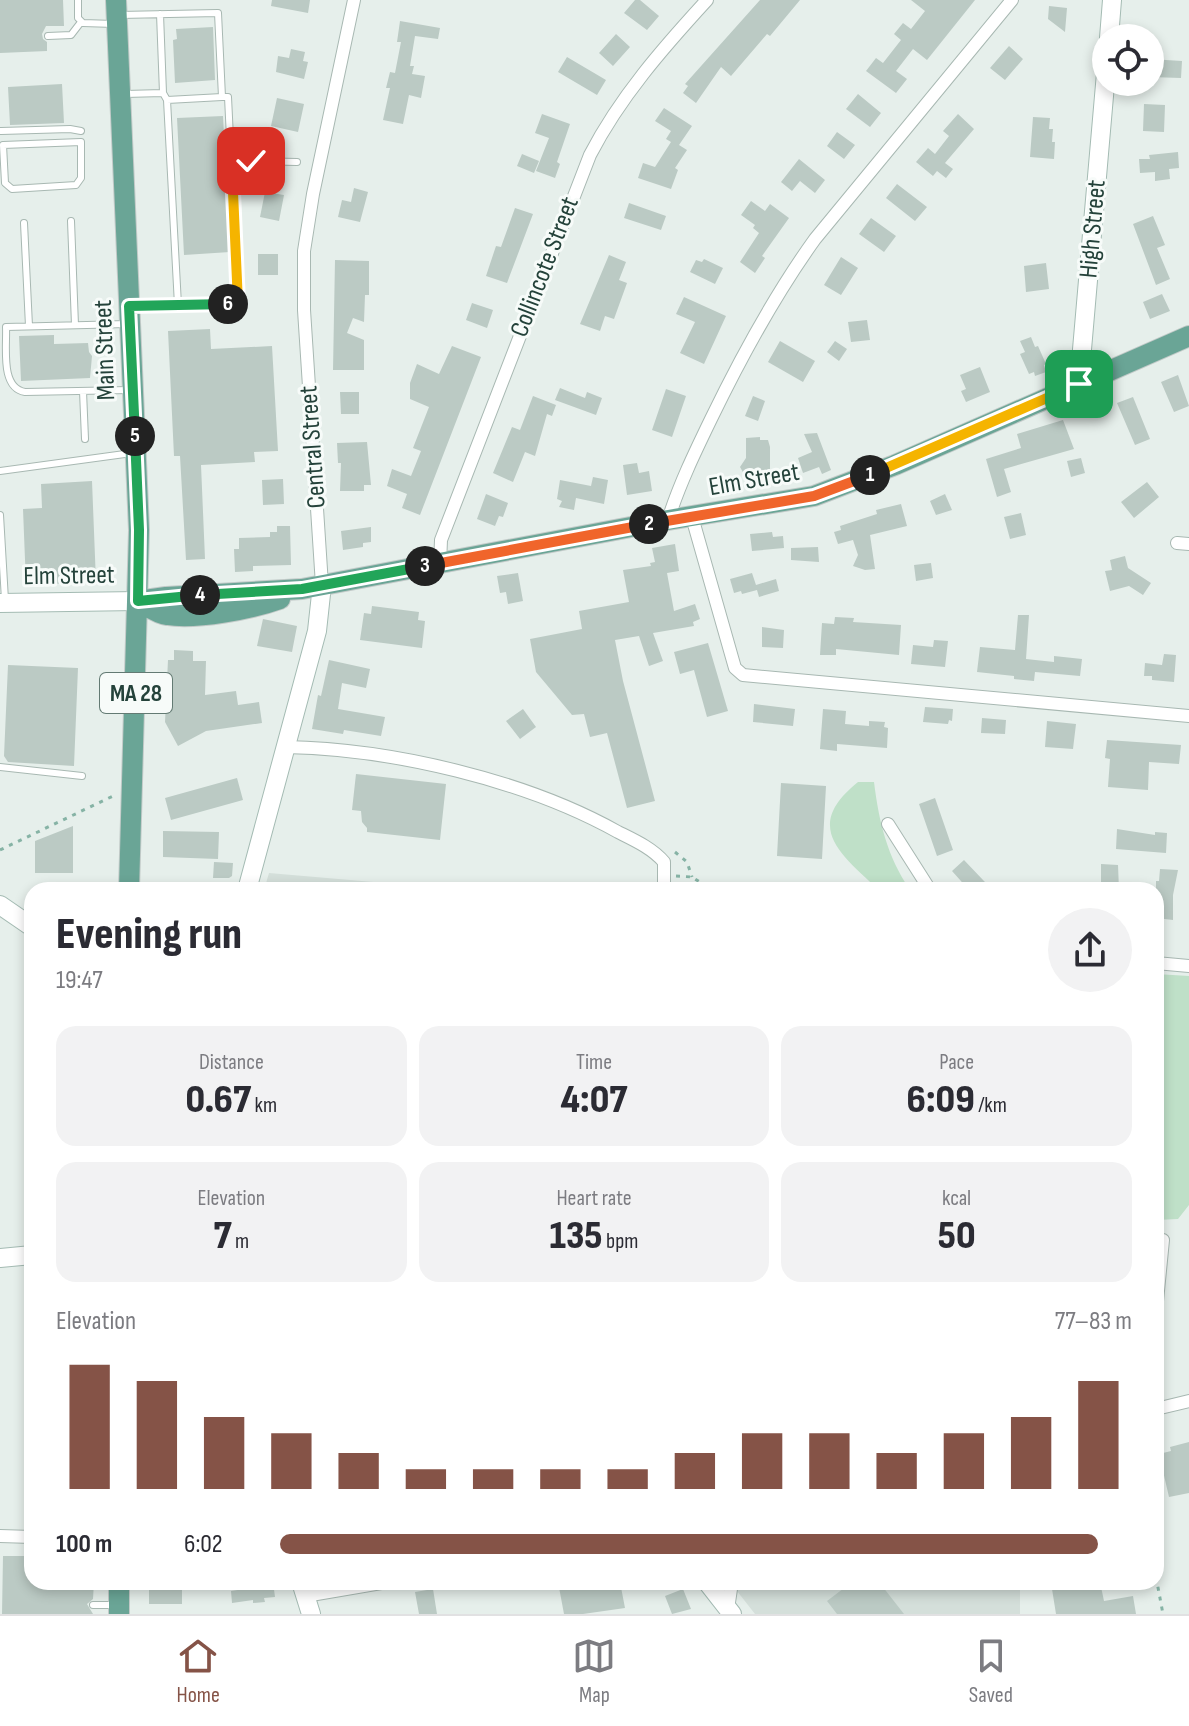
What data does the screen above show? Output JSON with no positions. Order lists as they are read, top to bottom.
{
  "streets": {
    "main road": ["Main Street", "Elm Street", "MA 28"],
    "street": ["High Street", "Collincote Street", "Central Street"]
  },
  "crossings": [
    ["High Street", "Elm Street"],
    ["Collincote Street", "Elm Street"],
    ["Main Street", "Elm Street"],
    ["Central Street", "Elm Street"]
  ],
  "page": {
    "pins": [
      "6",
      "5",
      "1",
      "2",
      "3",
      "4"
    ],
    "heading": ["Evening run", "19:47"],
    "stats": [
      ["Distance", "0.67 km"],
      ["Time", "4:07"],
      ["Pace", "6:09 /km"],
      ["Elevation", "7 m"],
      ["Heart rate", "135 bpm"],
      ["kcal", "50"]
    ],
    "chart": ["Elevation", "77–83 m"],
    "list": [
      {
        "name": "100 m",
        "note": "6:02"
      }
    ],
    "tabs": ["Home", "Map", "Saved"]
  }
}
